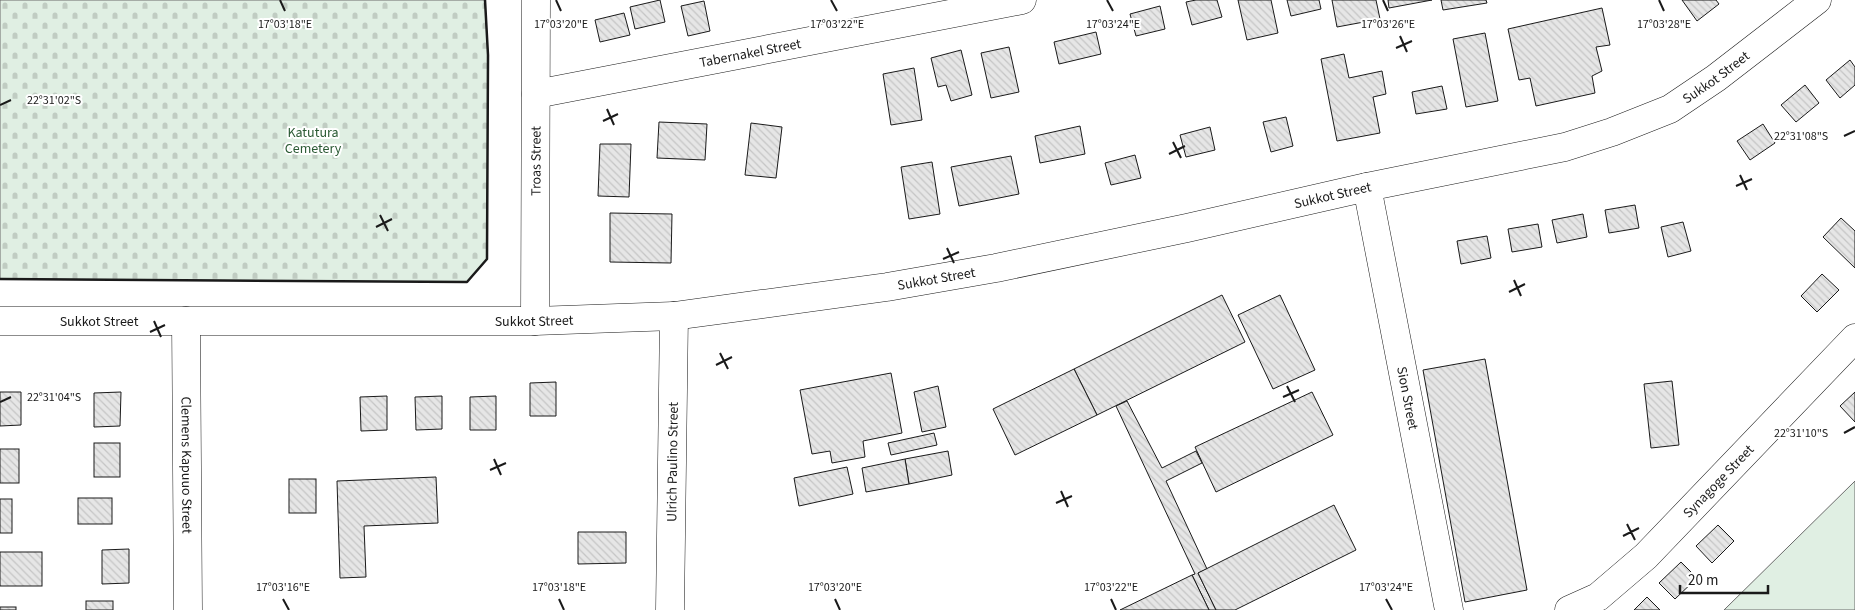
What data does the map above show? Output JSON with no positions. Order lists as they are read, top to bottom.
{
  "streets": {
    "street": [
      "Tabernakel Street",
      "Sukkot Street",
      "Troas Street",
      "Sion Street",
      "Ulrich Paulino Street",
      "Clemens Kapuuo Street",
      "Synagoge Street"
    ]
  },
  "crossings": [
    ["Tabernakel Street", "Troas Street"],
    ["Sukkot Street", "Troas Street"],
    ["Sukkot Street", "Sion Street"],
    ["Sukkot Street", "Ulrich Paulino Street"],
    ["Sukkot Street", "Clemens Kapuuo Street"]
  ],
  "parks": ["Katutura Cemetery"],
  "scale_bar": "20 m",
  "coordinates": [
    "17°03'18\"E",
    "17°03'20\"E",
    "17°03'22\"E",
    "17°03'24\"E",
    "17°03'26\"E",
    "17°03'28\"E",
    "22°31'02\"S",
    "22°31'08\"S",
    "22°31'04\"S",
    "22°31'10\"S",
    "17°03'16\"E"
  ]
}
